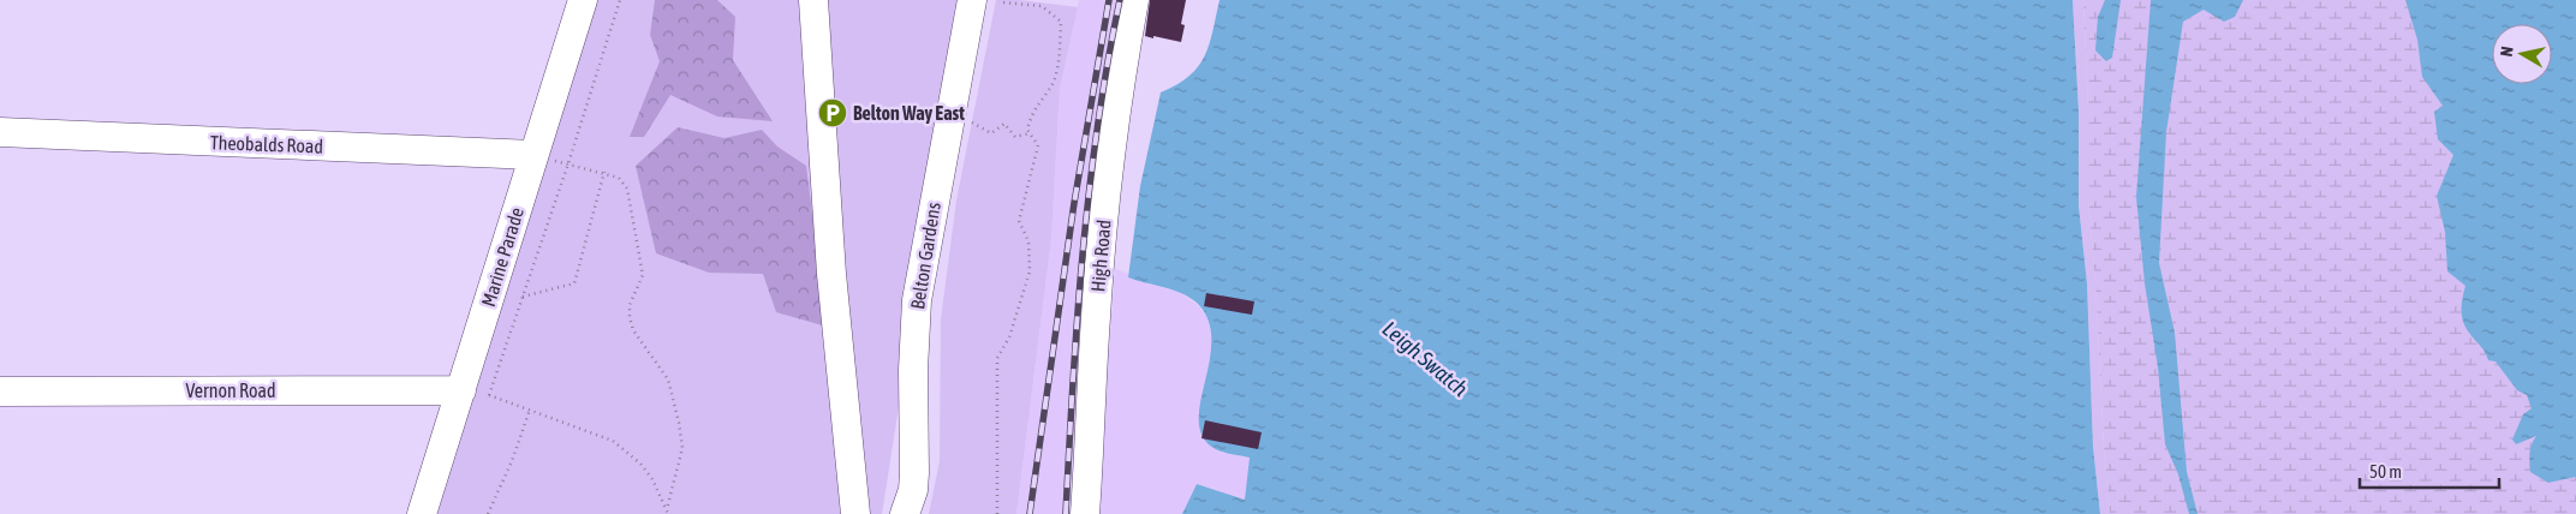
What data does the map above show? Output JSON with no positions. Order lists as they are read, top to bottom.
{
  "streets": {
    "street": [
      "Theobalds Road",
      "Belton Gardens",
      "High Road",
      "Marine Parade",
      "Vernon Road"
    ]
  },
  "crossings": [
    ["Theobalds Road", "Marine Parade"],
    ["Marine Parade", "Vernon Road"]
  ],
  "water": ["Leigh Swatch"],
  "places": {
    "parking": ["Belton Way East"]
  },
  "scale_bar": "50 m",
  "north": "left"
}
